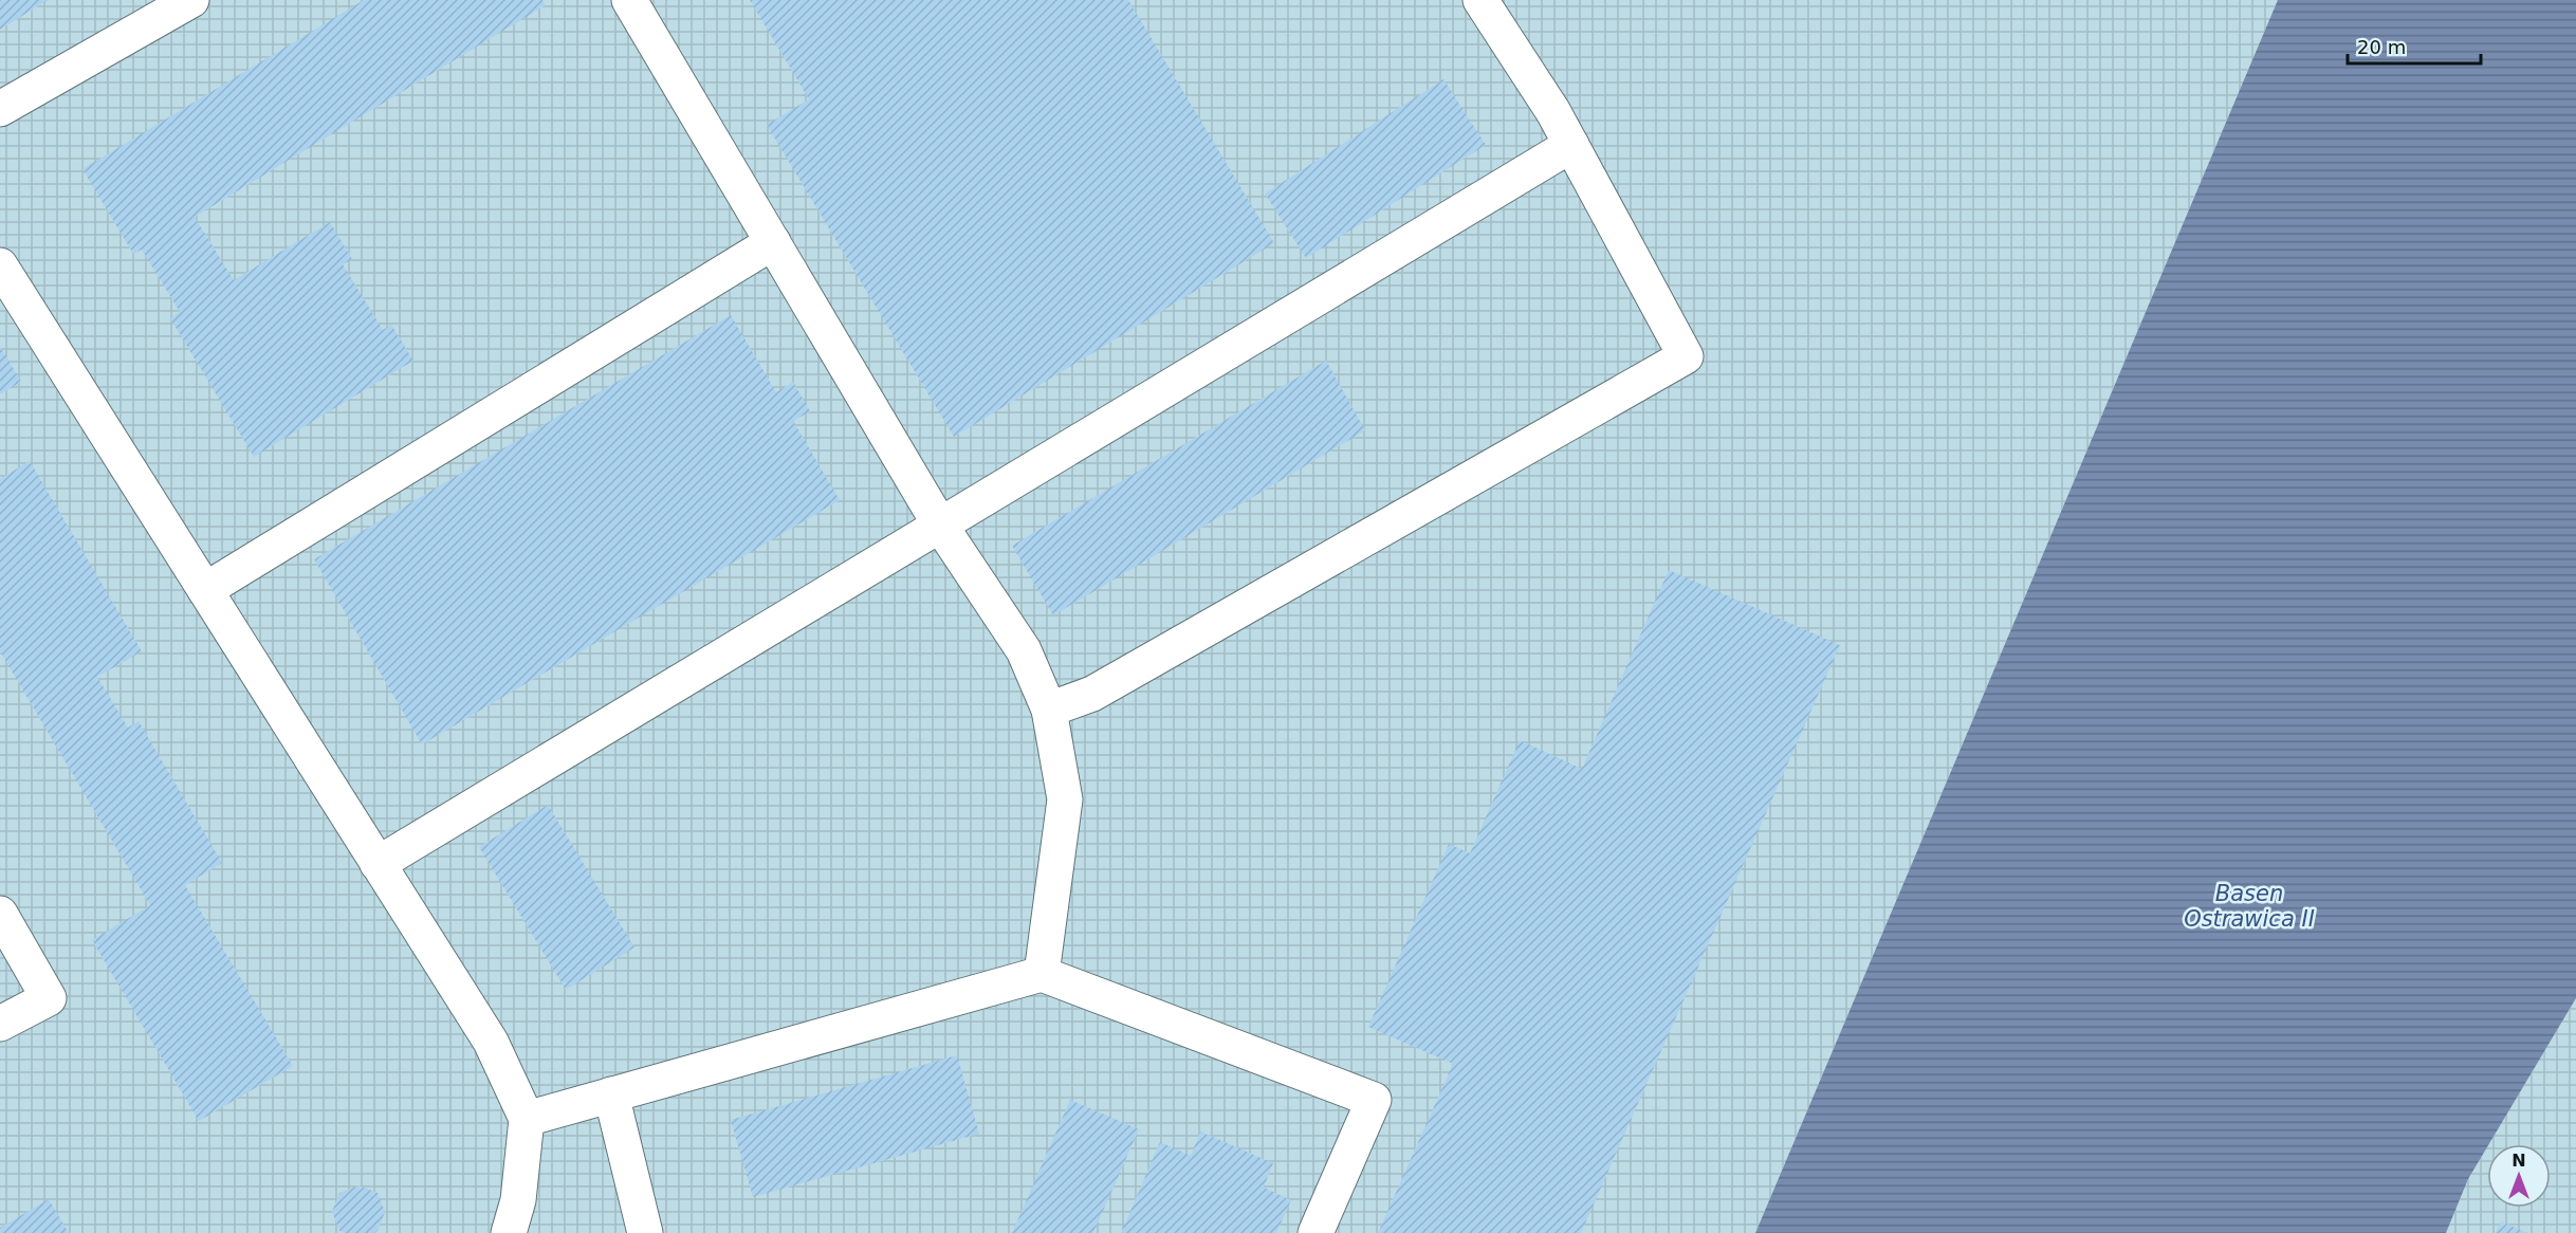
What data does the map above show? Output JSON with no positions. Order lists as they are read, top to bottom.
{
  "water": ["Basen Ostrawica II"],
  "scale_bar": "20 m",
  "north": "top"
}
